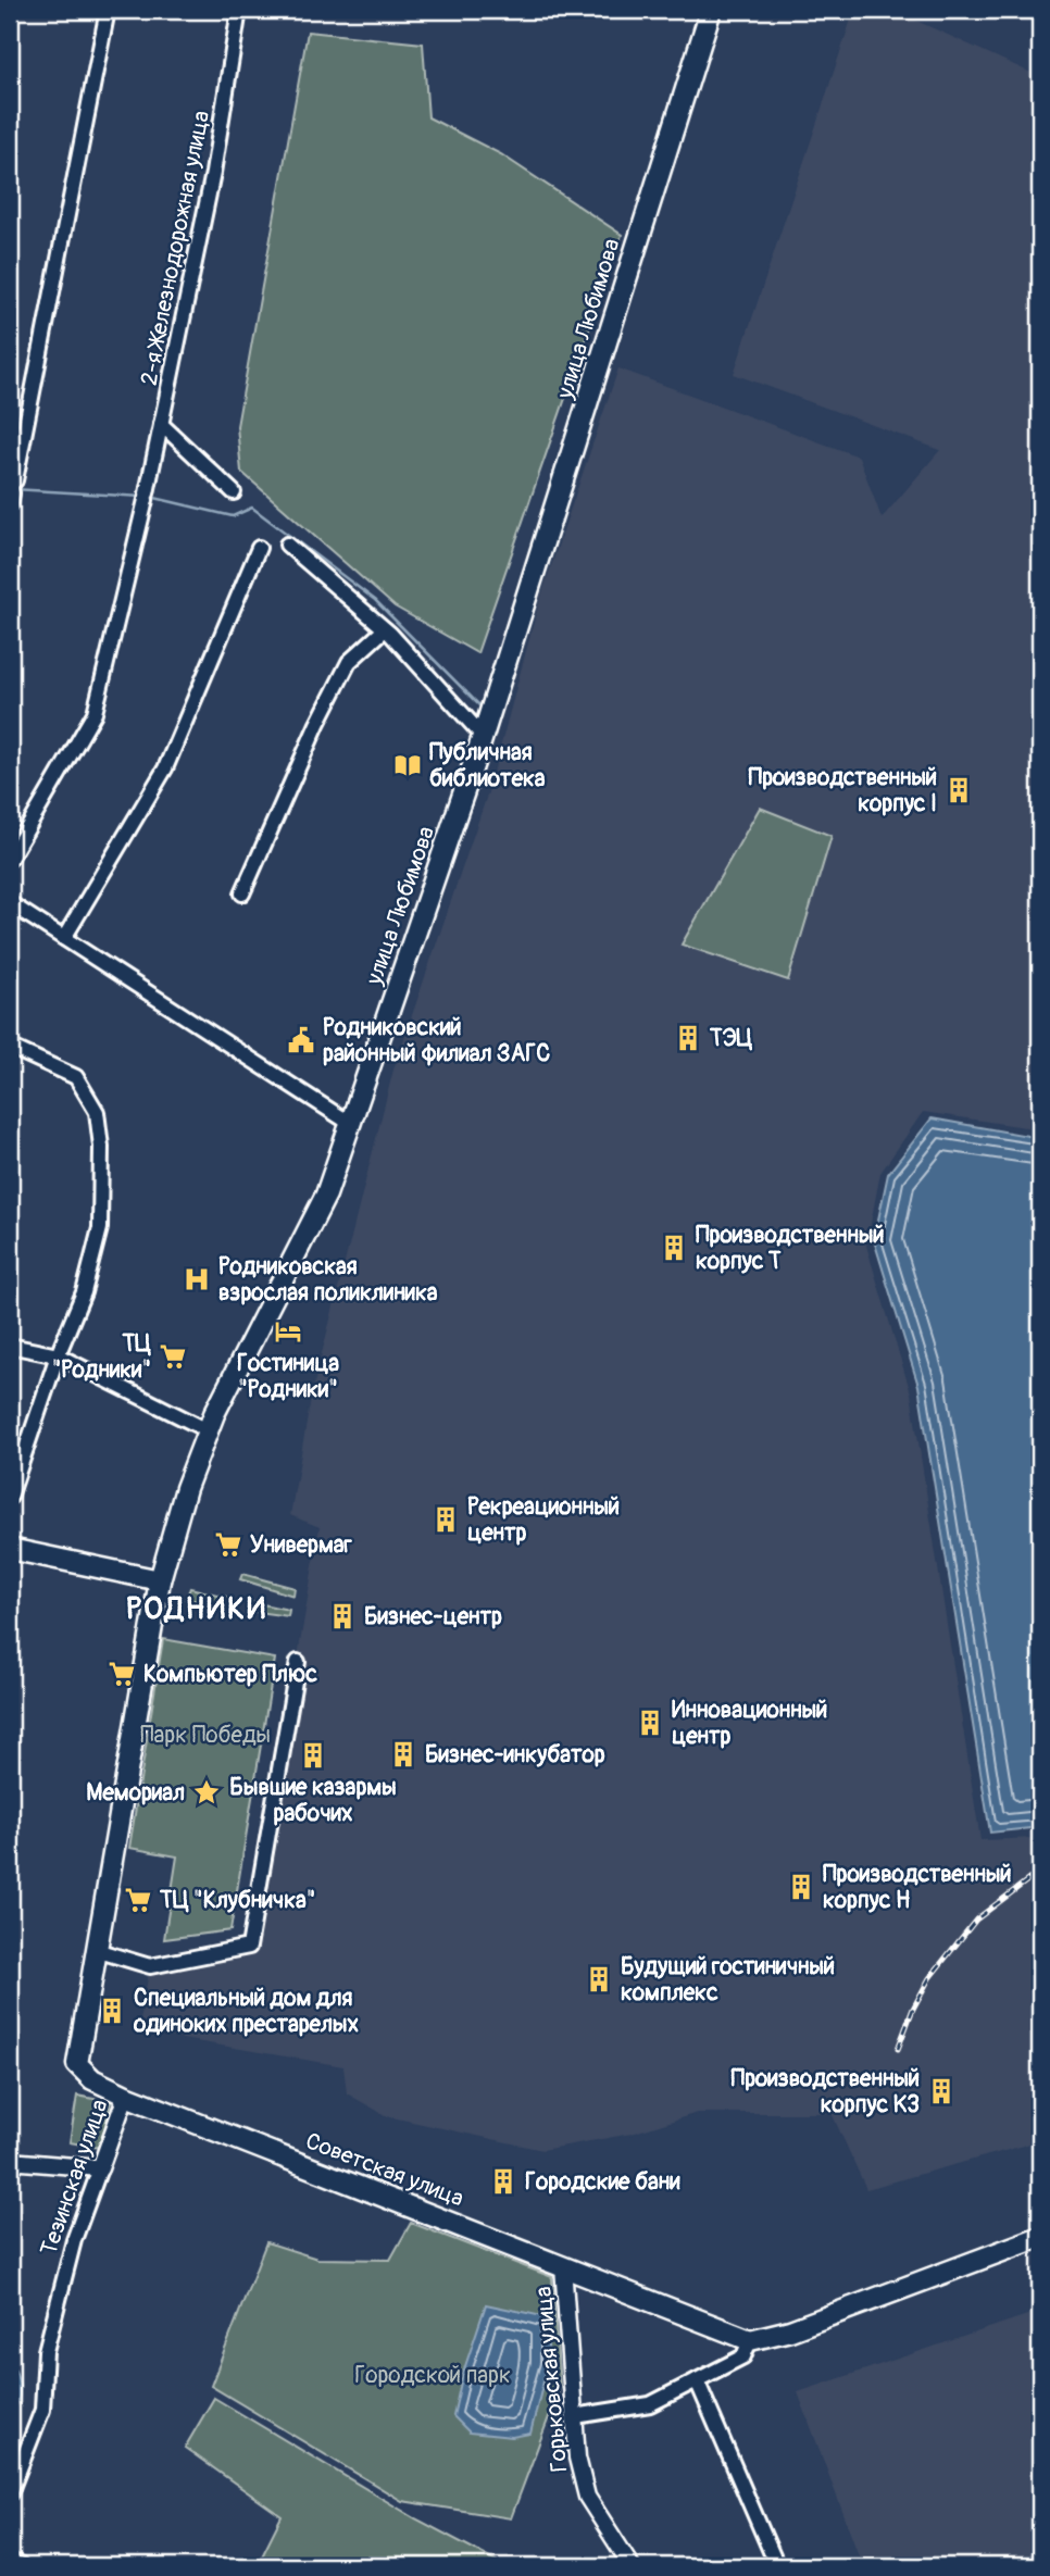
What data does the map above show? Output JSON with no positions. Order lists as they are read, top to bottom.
{
  "streets": {
    "main road": ["улица Любимова", "Советская улица"],
    "street": ["2-я Железнодорожная улица", "Тезинская улица", "Горьковская улица"]
  },
  "crossings": [
    ["улица Любимова", "Советская улица"],
    ["Советская улица", "Тезинская улица"],
    ["Советская улица", "Горьковская улица"]
  ],
  "districts": ["РОДНИКИ"],
  "parks": ["Парк Победы", "Городской парк"],
  "places": {
    "library": ["Публичная библиотека"],
    "building": [
      "Производственный корпус I",
      "ТЭЦ",
      "Производственный корпус T",
      "Рекреационный центр",
      "Бизнес-центр",
      "Инновационный центр",
      "Бизнес-инкубатор",
      "Бывшие казармы рабочих",
      "Производственный корпус H",
      "Будущий гостиничный комплекс",
      "Специальный дом для одиноких престарелых",
      "Производственный корпус K3",
      "Городские бани"
    ],
    "public building": ["Родниковский районный филиал ЗАГС"],
    "hospital": ["Родниковская взрослая поликлиника"],
    "hotel": ["Гостиница \"Родники\""],
    "supermarket": [
      "ТЦ \"Родники\"",
      "Универмаг",
      "Компьютер Плюс",
      "ТЦ \"Клубничка\""
    ],
    "place": ["Мемориал"]
  }
}
